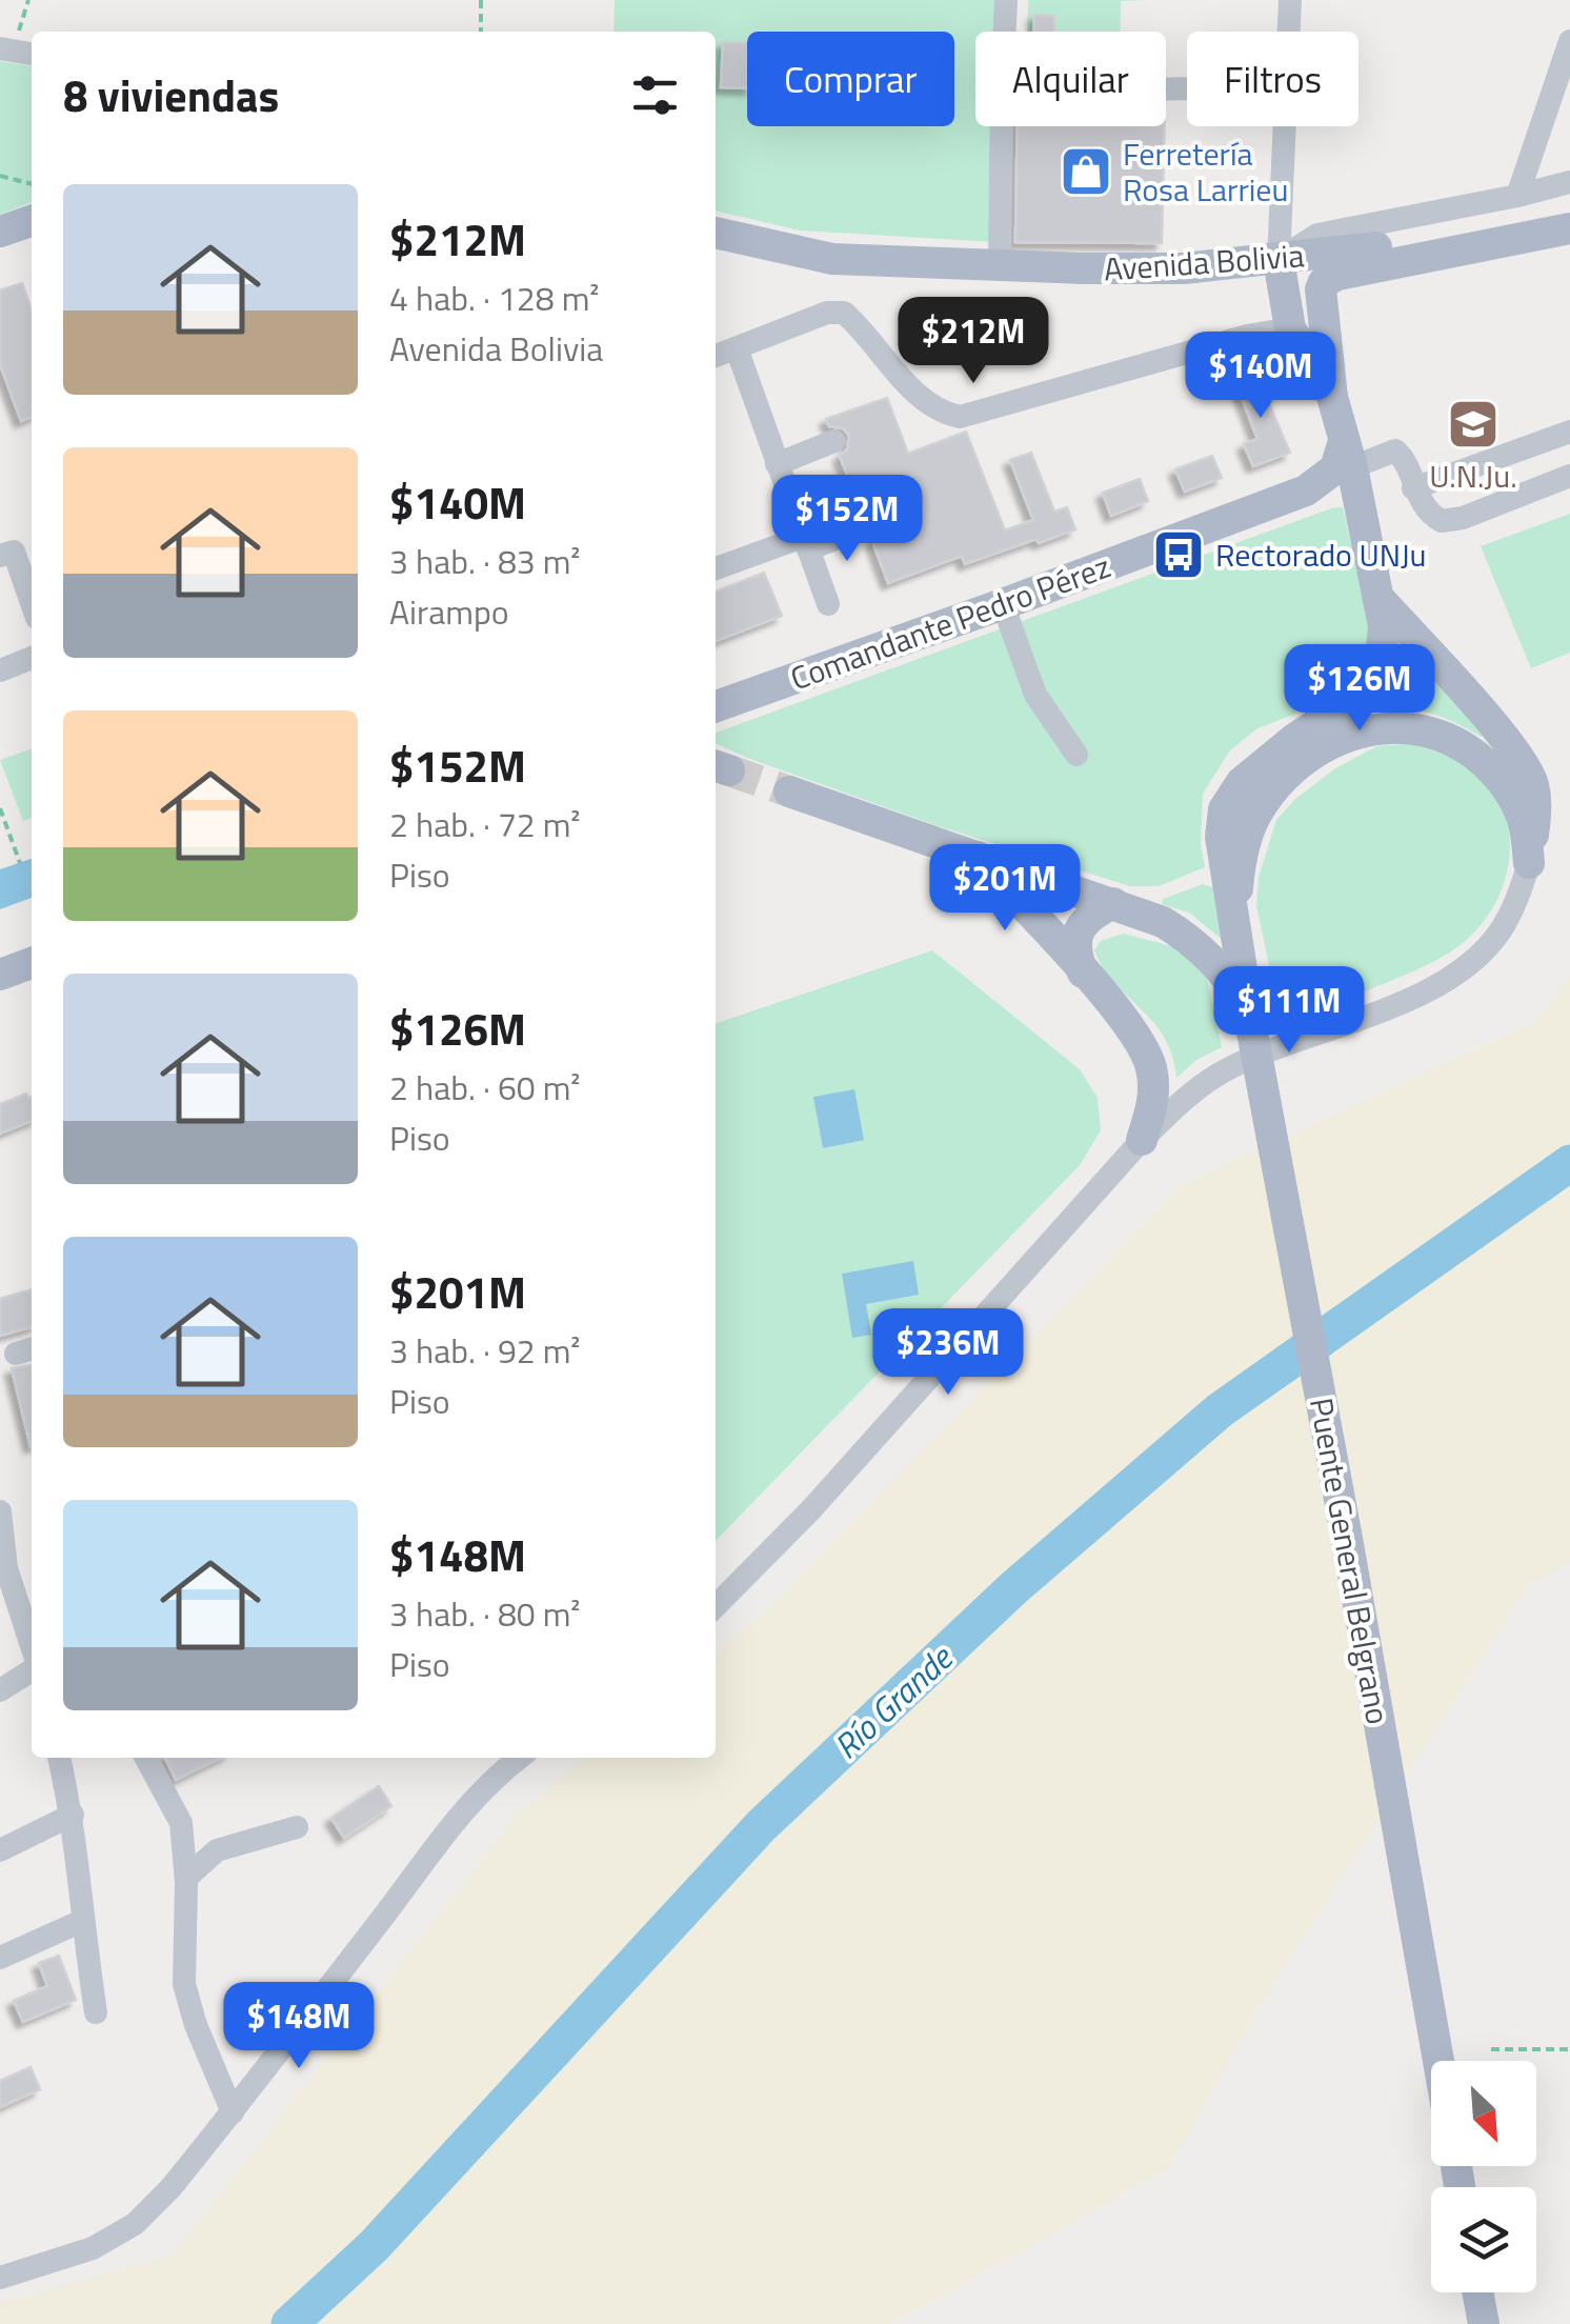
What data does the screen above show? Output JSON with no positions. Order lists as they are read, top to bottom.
{
  "streets": {
    "main road": ["Avenida Bolivia", "Comandante Pedro Pérez", "Puente General Belgrano"]
  },
  "water": ["Río Grande"],
  "places": {
    "shop": ["Ferretería Rosa Larrieu"],
    "school or university": ["U.N.Ju."],
    "bus stop": ["Rectorado UNJu"]
  },
  "north": "bottom right",
  "page": {
    "chip": ["Comprar", "Alquilar", "Filtros"],
    "heading": "8 viviendas",
    "list": [
      {
        "name": "$212M",
        "note": "4 hab. · 128 m² · Avenida Bolivia"
      },
      {
        "name": "$140M",
        "note": "3 hab. · 83 m² · Airampo"
      },
      {
        "name": "$152M",
        "note": "2 hab. · 72 m² · Piso"
      },
      {
        "name": "$126M",
        "note": "2 hab. · 60 m² · Piso"
      },
      {
        "name": "$201M",
        "note": "3 hab. · 92 m² · Piso"
      },
      {
        "name": "$148M",
        "note": "3 hab. · 80 m² · Piso"
      }
    ],
    "price": [
      "$212M",
      "$140M",
      "$152M",
      "$126M",
      "$201M",
      "$111M",
      "$236M",
      "$148M"
    ]
  }
}
